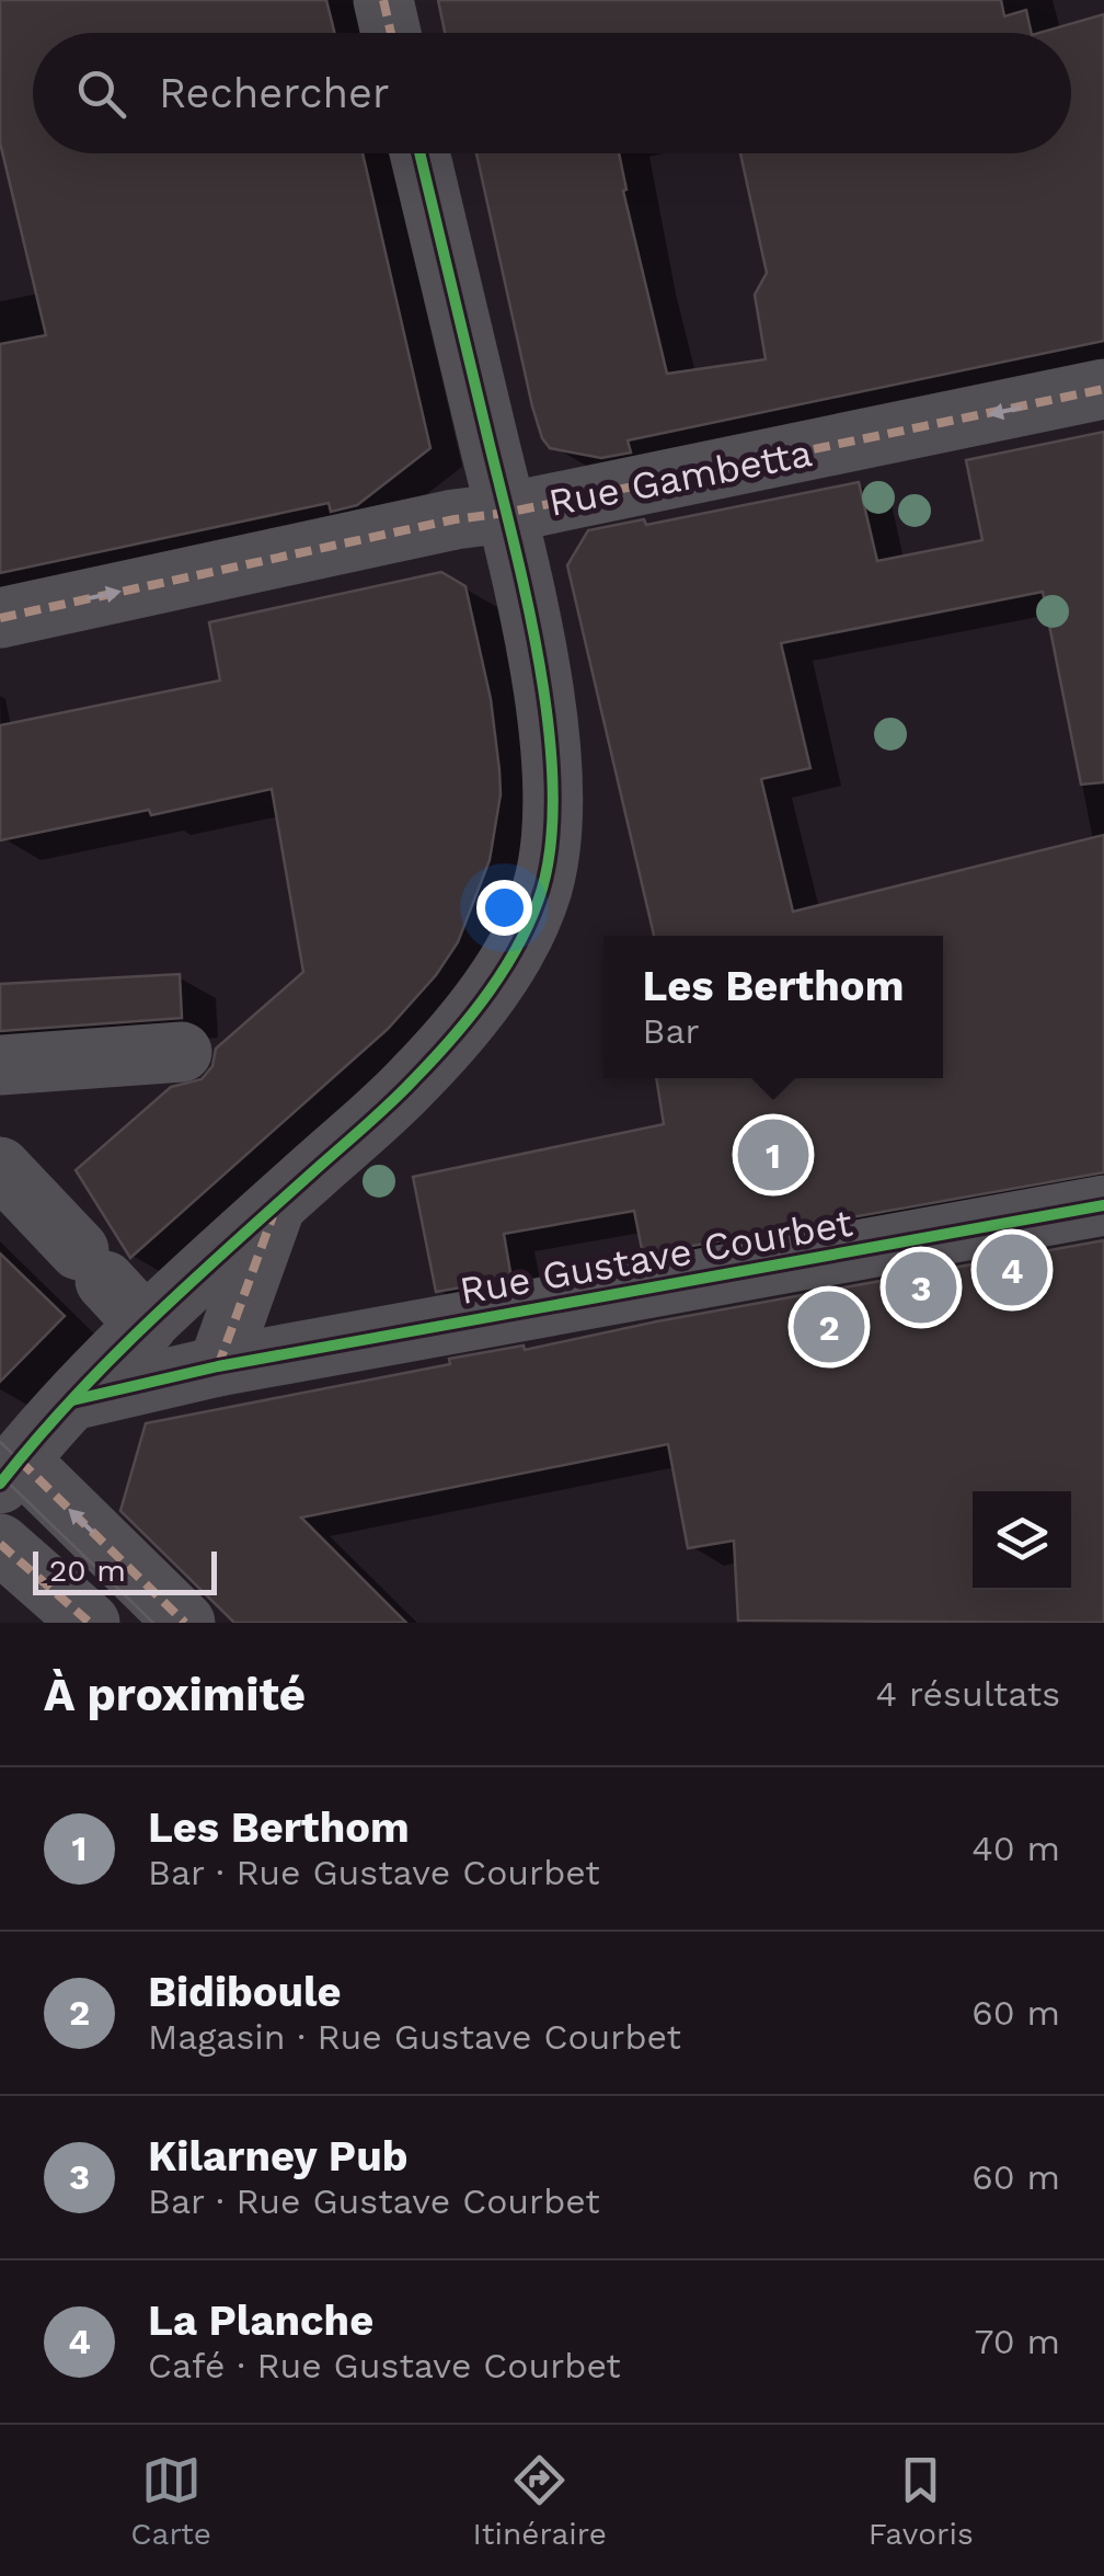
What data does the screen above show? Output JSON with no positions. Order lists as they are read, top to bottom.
{
  "streets": {
    "street": ["Rue Gambetta", "Rue Gustave Courbet"]
  },
  "scale_bar": "20 m",
  "page": {
    "search": "Rechercher",
    "popup": ["Les Berthom", "Bar"],
    "pins": [
      "1",
      "4",
      "3",
      "2"
    ],
    "scale": "20 m",
    "heading": ["À proximité", "4 résultats"],
    "list": [
      {
        "mark": "1",
        "name": "Les Berthom",
        "note": "Bar · Rue Gustave Courbet",
        "value": "40 m"
      },
      {
        "mark": "2",
        "name": "Bidiboule",
        "note": "Magasin · Rue Gustave Courbet",
        "value": "60 m"
      },
      {
        "mark": "3",
        "name": "Kilarney Pub",
        "note": "Bar · Rue Gustave Courbet",
        "value": "60 m"
      },
      {
        "mark": "4",
        "name": "La Planche",
        "note": "Café · Rue Gustave Courbet",
        "value": "70 m"
      }
    ],
    "nav": ["Carte", "Itinéraire", "Favoris"]
  }
}
